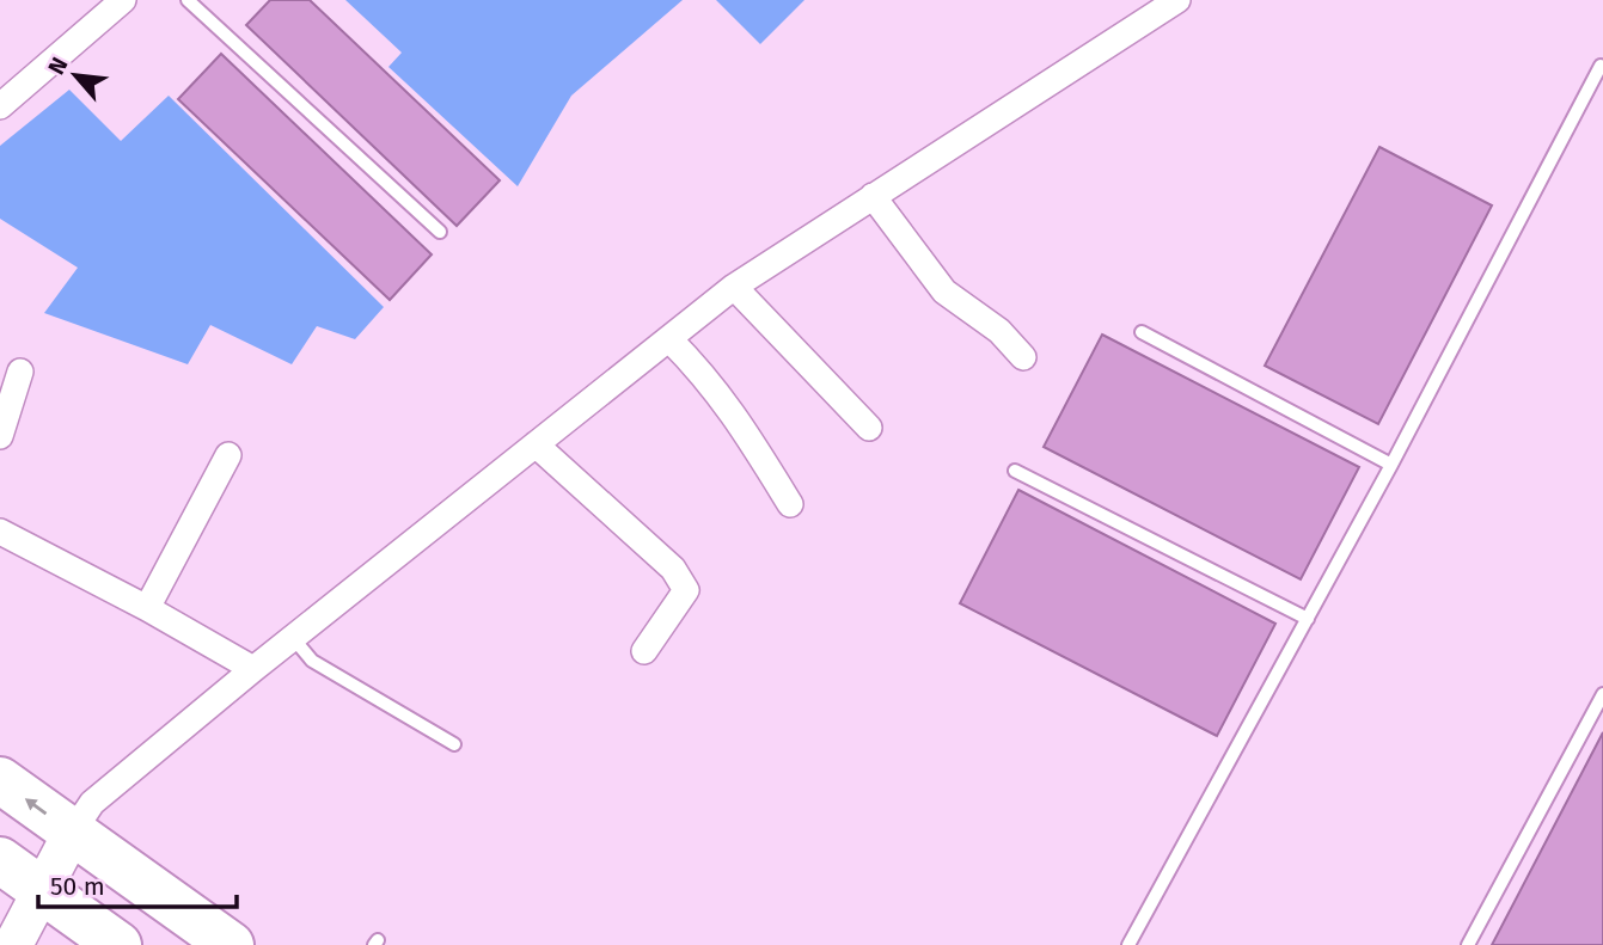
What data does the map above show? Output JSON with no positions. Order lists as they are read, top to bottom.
{
  "scale_bar": "50 m",
  "north": "top left"
}
